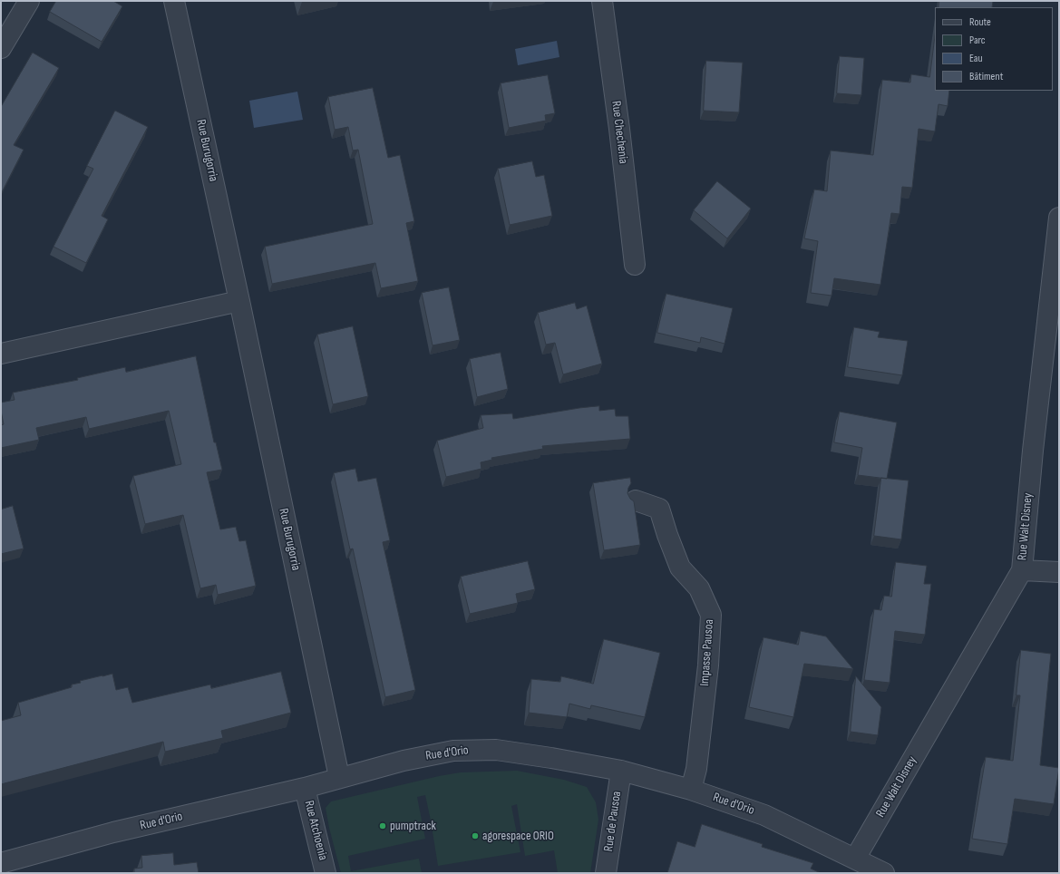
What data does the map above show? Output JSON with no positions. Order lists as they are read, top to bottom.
{
  "streets": {
    "street": [
      "Rue Chechenia",
      "Rue Burugorria",
      "Rue Walt Disney",
      "Impasse Pausoa",
      "Rue d'Orio",
      "Rue de Pausoa",
      "Rue Atchoenia"
    ]
  },
  "crossings": [
    ["Rue Burugorria", "Rue d'Orio"],
    ["Rue Walt Disney", "Rue d'Orio"],
    ["Impasse Pausoa", "Rue d'Orio"],
    ["Rue d'Orio", "Rue de Pausoa"],
    ["Rue d'Orio", "Rue Atchoenia"]
  ],
  "places": ["pumptrack", "agorespace ORIO"],
  "legend": [
    "Route",
    "Parc",
    "Eau",
    "Bâtiment"
  ]
}
